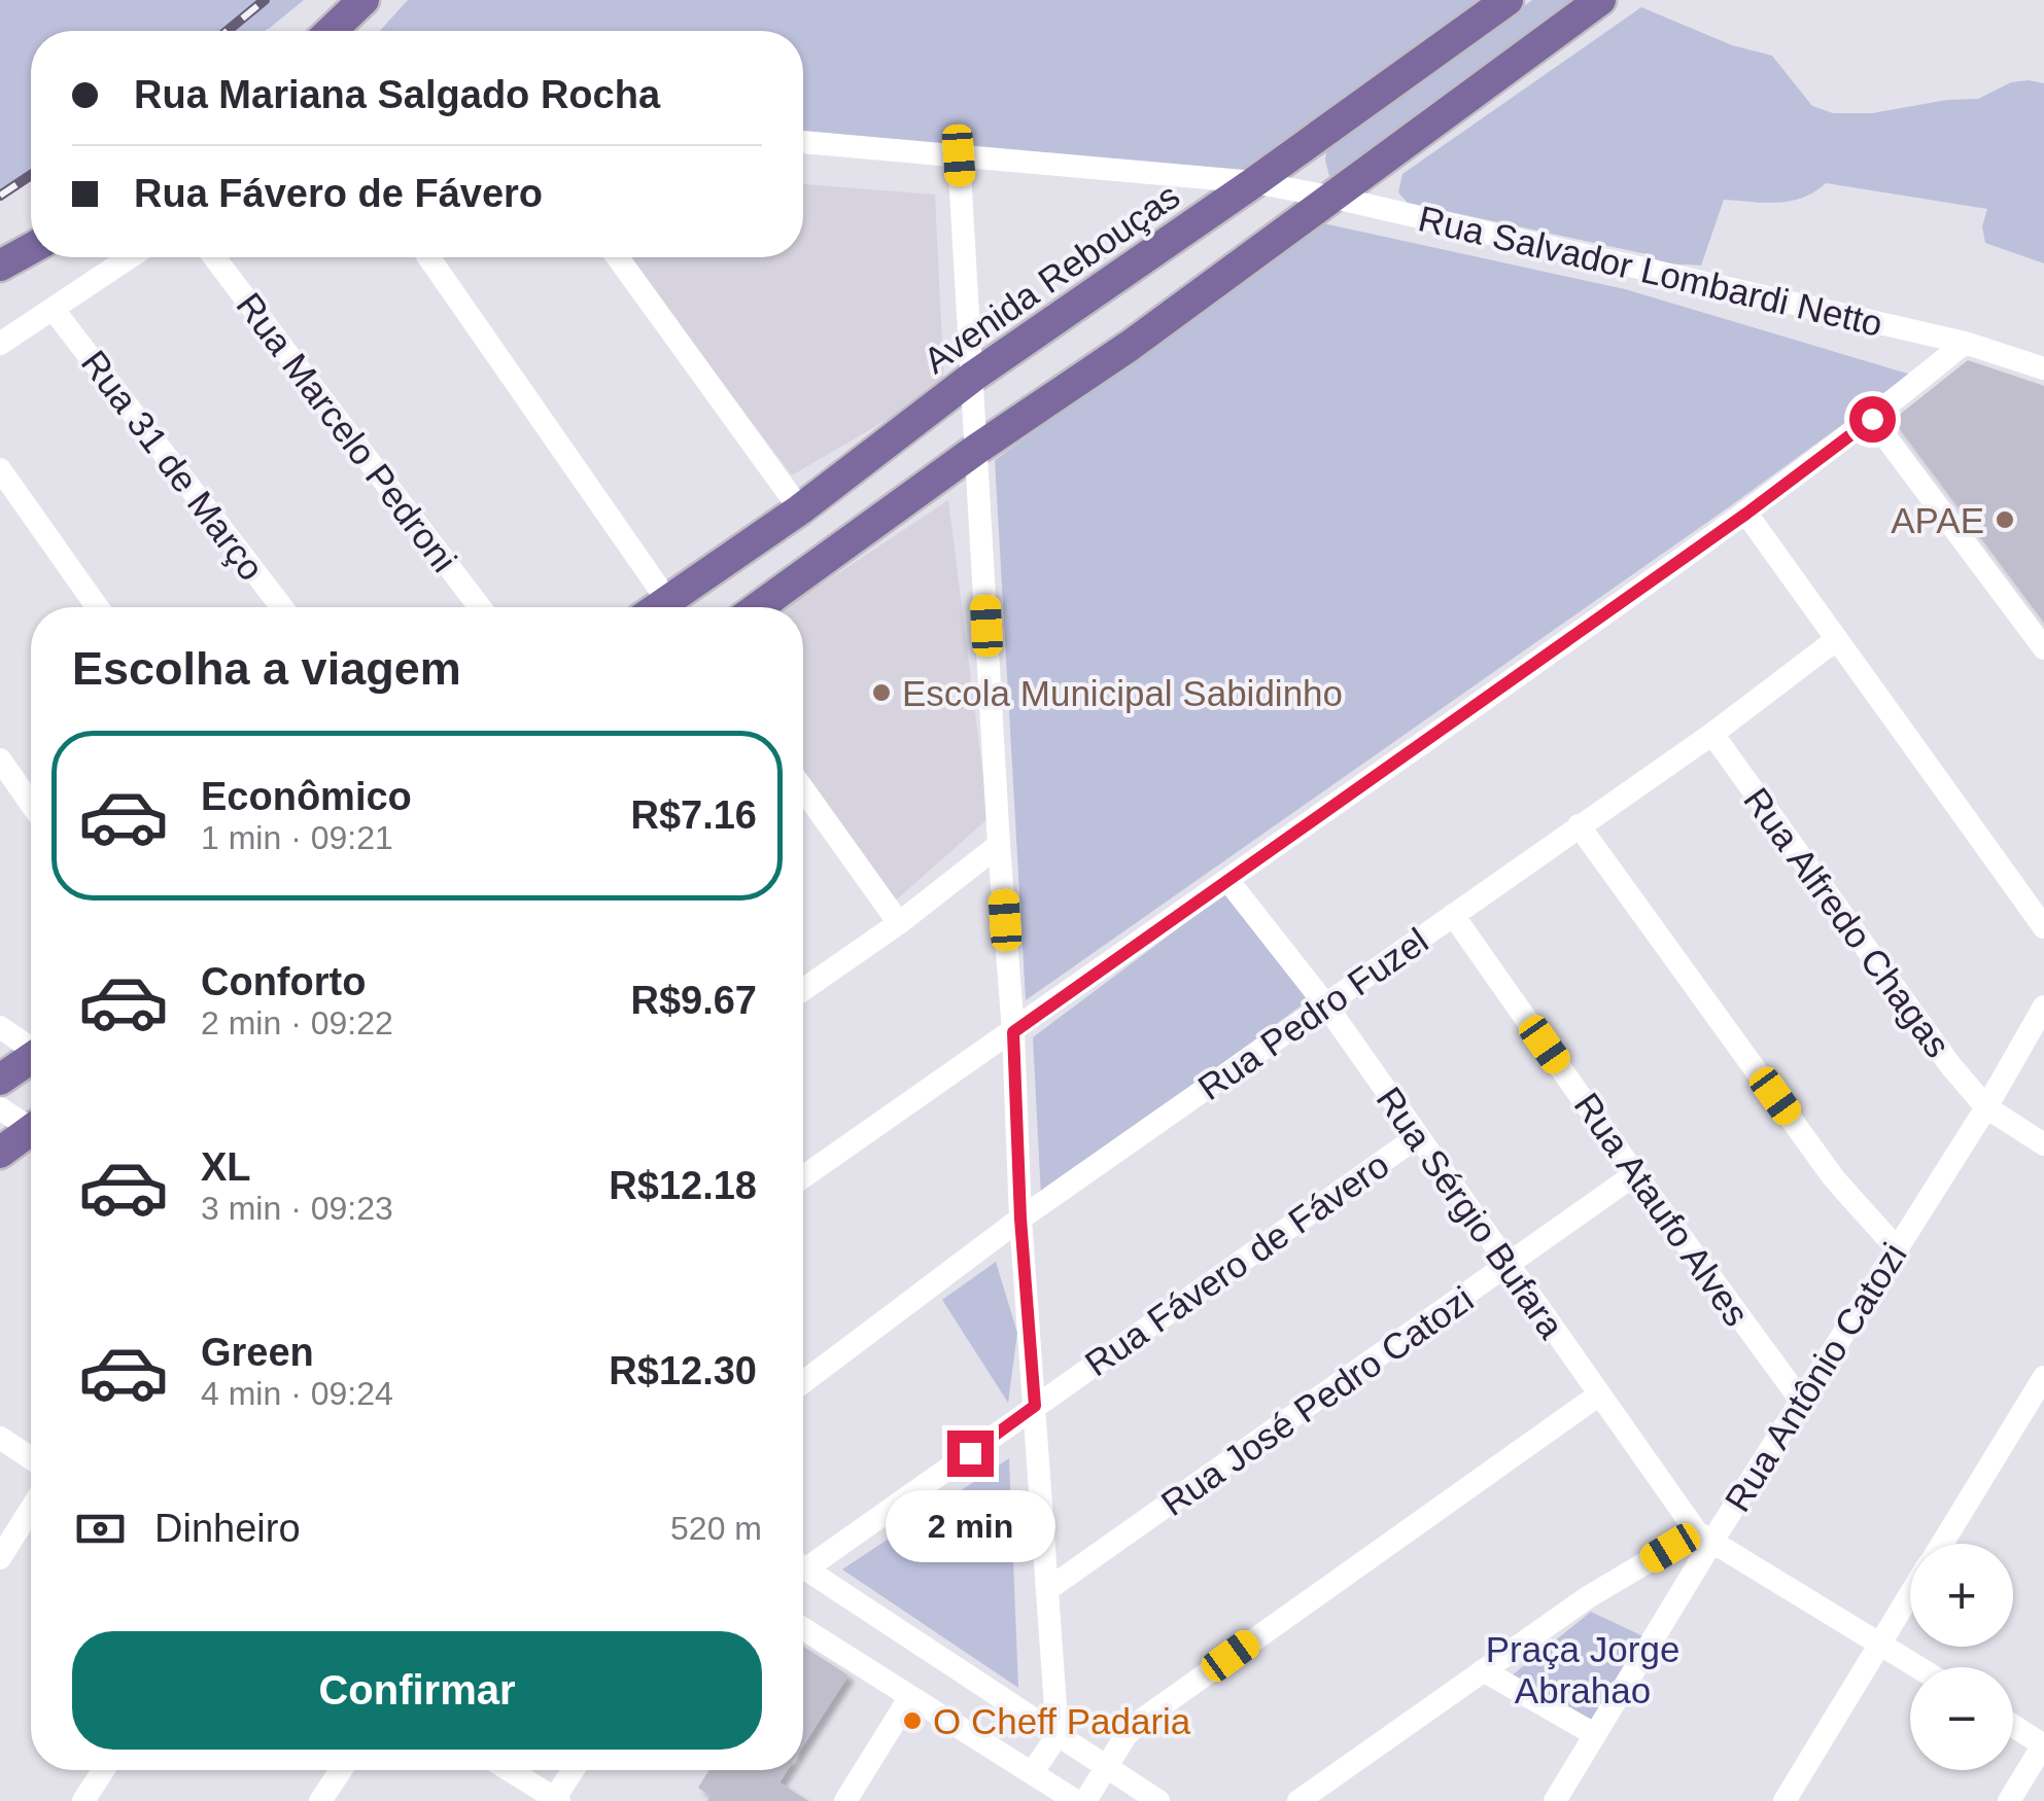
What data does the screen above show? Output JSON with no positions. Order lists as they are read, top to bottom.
{
  "streets": {
    "main road": ["Avenida Rebouças"],
    "street": [
      "Rua Salvador Lombardi Netto",
      "Rua Marcelo Pedroni",
      "Rua 31 de Março",
      "Rua Alfredo Chagas",
      "Rua Pedro Fuzel",
      "Rua Ataufo Alves",
      "Rua Sérgio Bufara",
      "Rua Fávero de Fávero",
      "Rua Antônio Catozi",
      "Rua José Pedro Catozi"
    ]
  },
  "crossings": [
    ["Rua Salvador Lombardi Netto", "Avenida Rebouças"],
    ["Rua Alfredo Chagas", "Rua Pedro Fuzel"],
    ["Rua Alfredo Chagas", "Rua Antônio Catozi"],
    ["Rua Pedro Fuzel", "Rua Ataufo Alves"],
    ["Rua Pedro Fuzel", "Rua Sérgio Bufara"],
    ["Rua Ataufo Alves", "Rua Antônio Catozi"],
    ["Rua Ataufo Alves", "Rua José Pedro Catozi"],
    ["Rua Sérgio Bufara", "Rua Fávero de Fávero"],
    ["Rua Sérgio Bufara", "Rua Antônio Catozi"],
    ["Rua Sérgio Bufara", "Rua José Pedro Catozi"]
  ],
  "parks": ["Praça Jorge Abrahao"],
  "places": ["APAE", "Escola Municipal Sabidinho", "O Cheff Padaria"],
  "page": {
    "banner": ["Rua Mariana Salgado Rocha", "Rua Fávero de Fávero"],
    "heading": "Escolha a viagem",
    "list": [
      {
        "name": "Econômico",
        "note": "1 min · 09:21",
        "value": "R$7.16"
      },
      {
        "name": "Conforto",
        "note": "2 min · 09:22",
        "value": "R$9.67"
      },
      {
        "name": "XL",
        "note": "3 min · 09:23",
        "value": "R$12.18"
      },
      {
        "name": "Green",
        "note": "4 min · 09:24",
        "value": "R$12.30"
      }
    ],
    "pay": ["Dinheiro", "520 m"],
    "bubble": "2 min",
    "map_buttons": ["+", "−"],
    "buttons": "Confirmar"
  }
}
